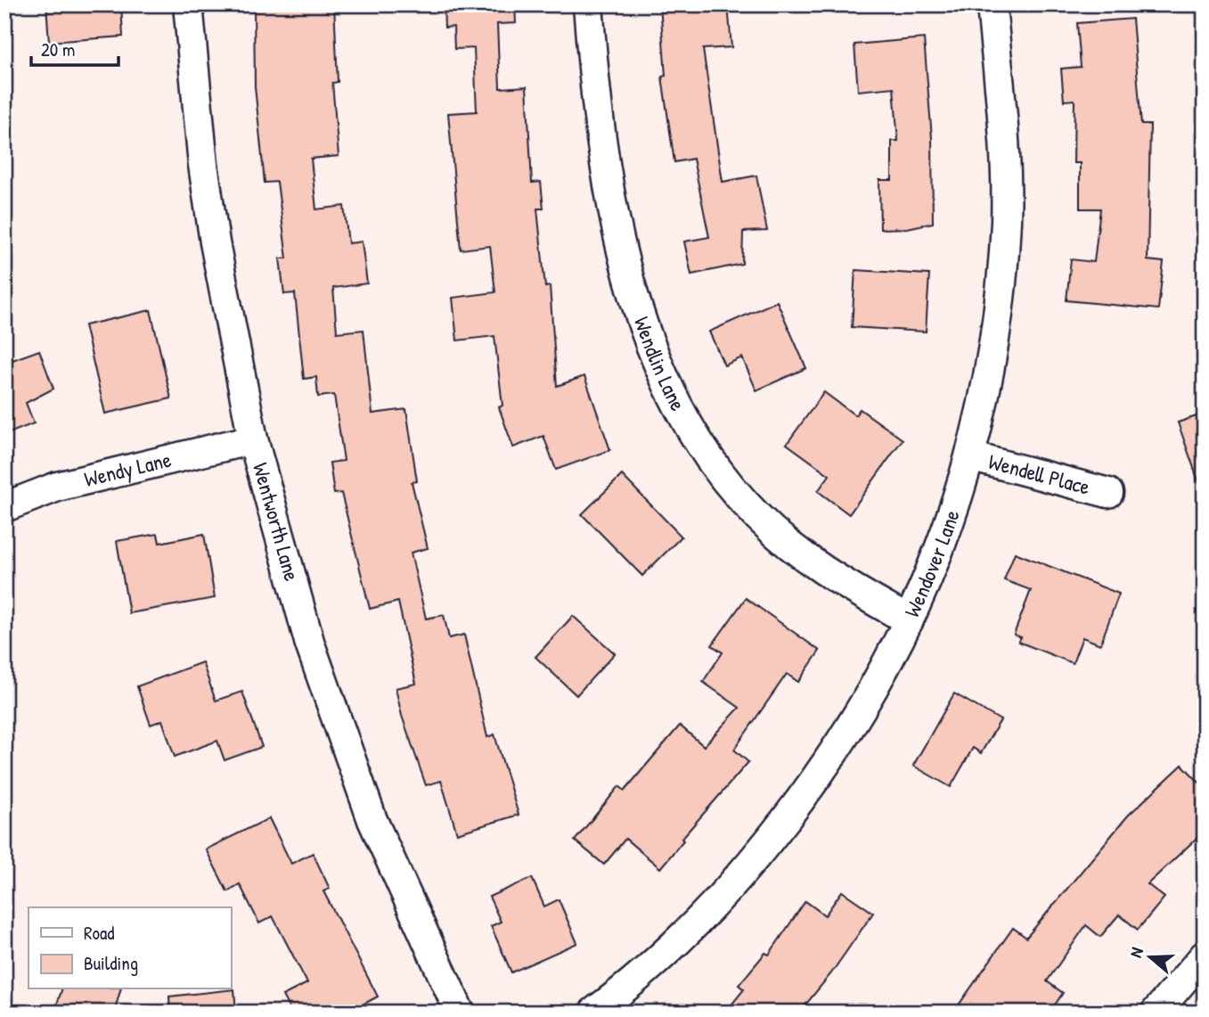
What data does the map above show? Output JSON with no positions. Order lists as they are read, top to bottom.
{
  "streets": {
    "street": [
      "Wendlin Lane",
      "Wendy Lane",
      "Wendell Place",
      "Wentworth Lane",
      "Wendover Lane"
    ]
  },
  "crossings": [
    ["Wendlin Lane", "Wendover Lane"],
    ["Wendy Lane", "Wentworth Lane"],
    ["Wendell Place", "Wendover Lane"]
  ],
  "legend": ["Road", "Building"],
  "scale_bar": "20 m",
  "north": "left"
}
